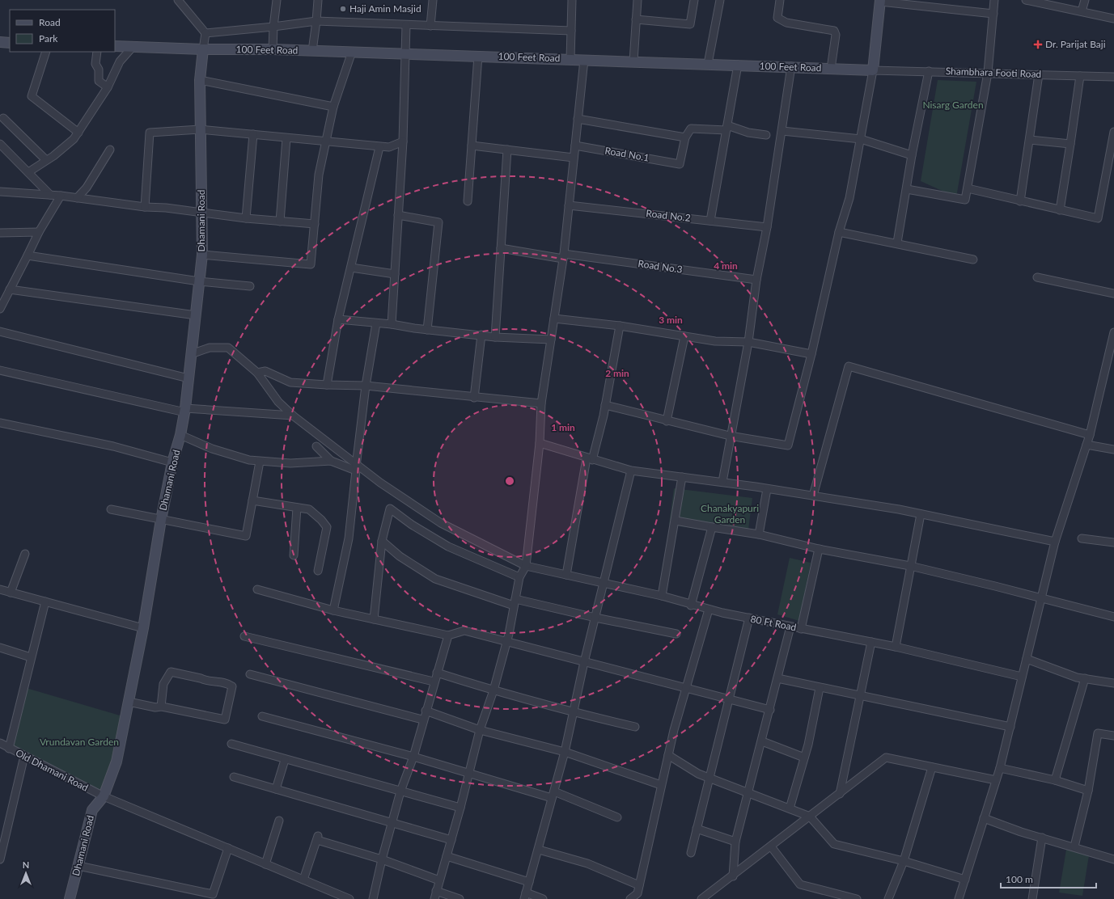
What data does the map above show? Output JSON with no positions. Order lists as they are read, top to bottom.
{
  "streets": {
    "main road": ["100 Feet Road", "Dhamani Road"],
    "street": [
      "Shambhara Footi Road",
      "Road No.1",
      "Road No.2",
      "Road No.3",
      "80 Ft Road",
      "Old Dhamani Road"
    ]
  },
  "crossings": [
    ["100 Feet Road", "Shambhara Footi Road"],
    ["100 Feet Road", "Dhamani Road"],
    ["Dhamani Road", "80 Ft Road"],
    ["Dhamani Road", "Old Dhamani Road"]
  ],
  "parks": ["Nisarg Garden", "Chanakyapuri Garden", "Vrundavan Garden"],
  "places": {
    "other": ["Haji Amin Masjid"],
    "health": ["Dr. Parijat Baji"]
  },
  "legend": ["Road", "Park"],
  "scale_bar": "100 m",
  "north": "top",
  "rings": [
    "4 min",
    "3 min",
    "2 min",
    "1 min"
  ]
}
